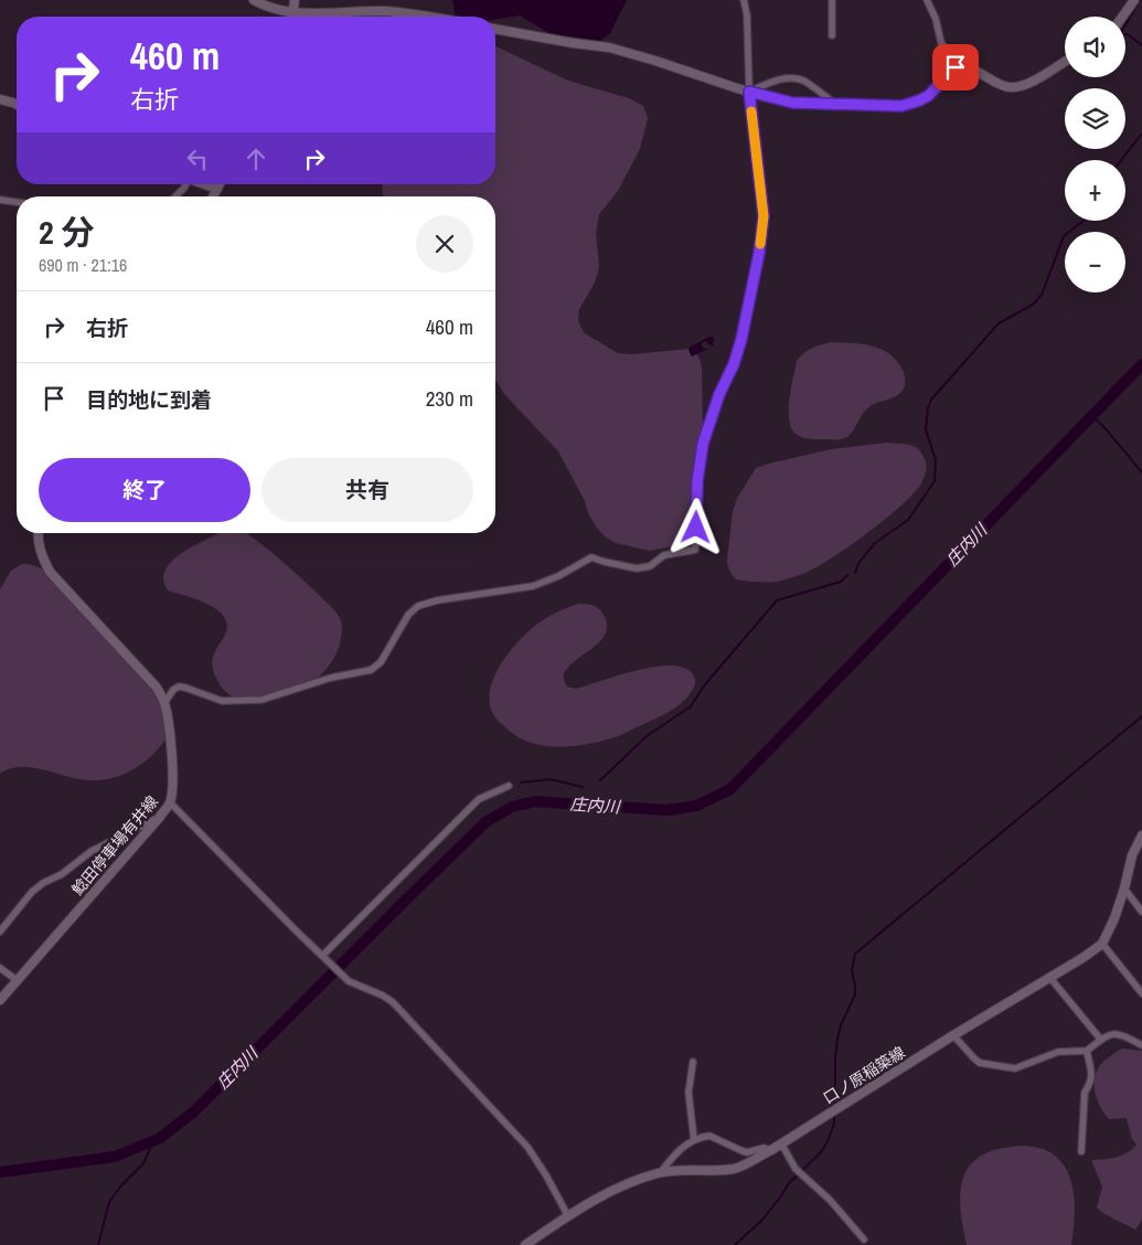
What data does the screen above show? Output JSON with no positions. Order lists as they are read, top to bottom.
{
  "streets": {
    "main road": ["鯰田停車場有井線", "口ノ原稲築線"]
  },
  "water": ["庄内川"],
  "page": {
    "map_buttons": ["+", "−"],
    "turn": ["460 m", "右折"],
    "heading": ["2 分", "690 m · 21:16"],
    "list": [
      {
        "name": "右折",
        "value": "460 m"
      },
      {
        "name": "目的地に到着",
        "value": "230 m"
      }
    ],
    "buttons": ["終了", "共有"]
  }
}
